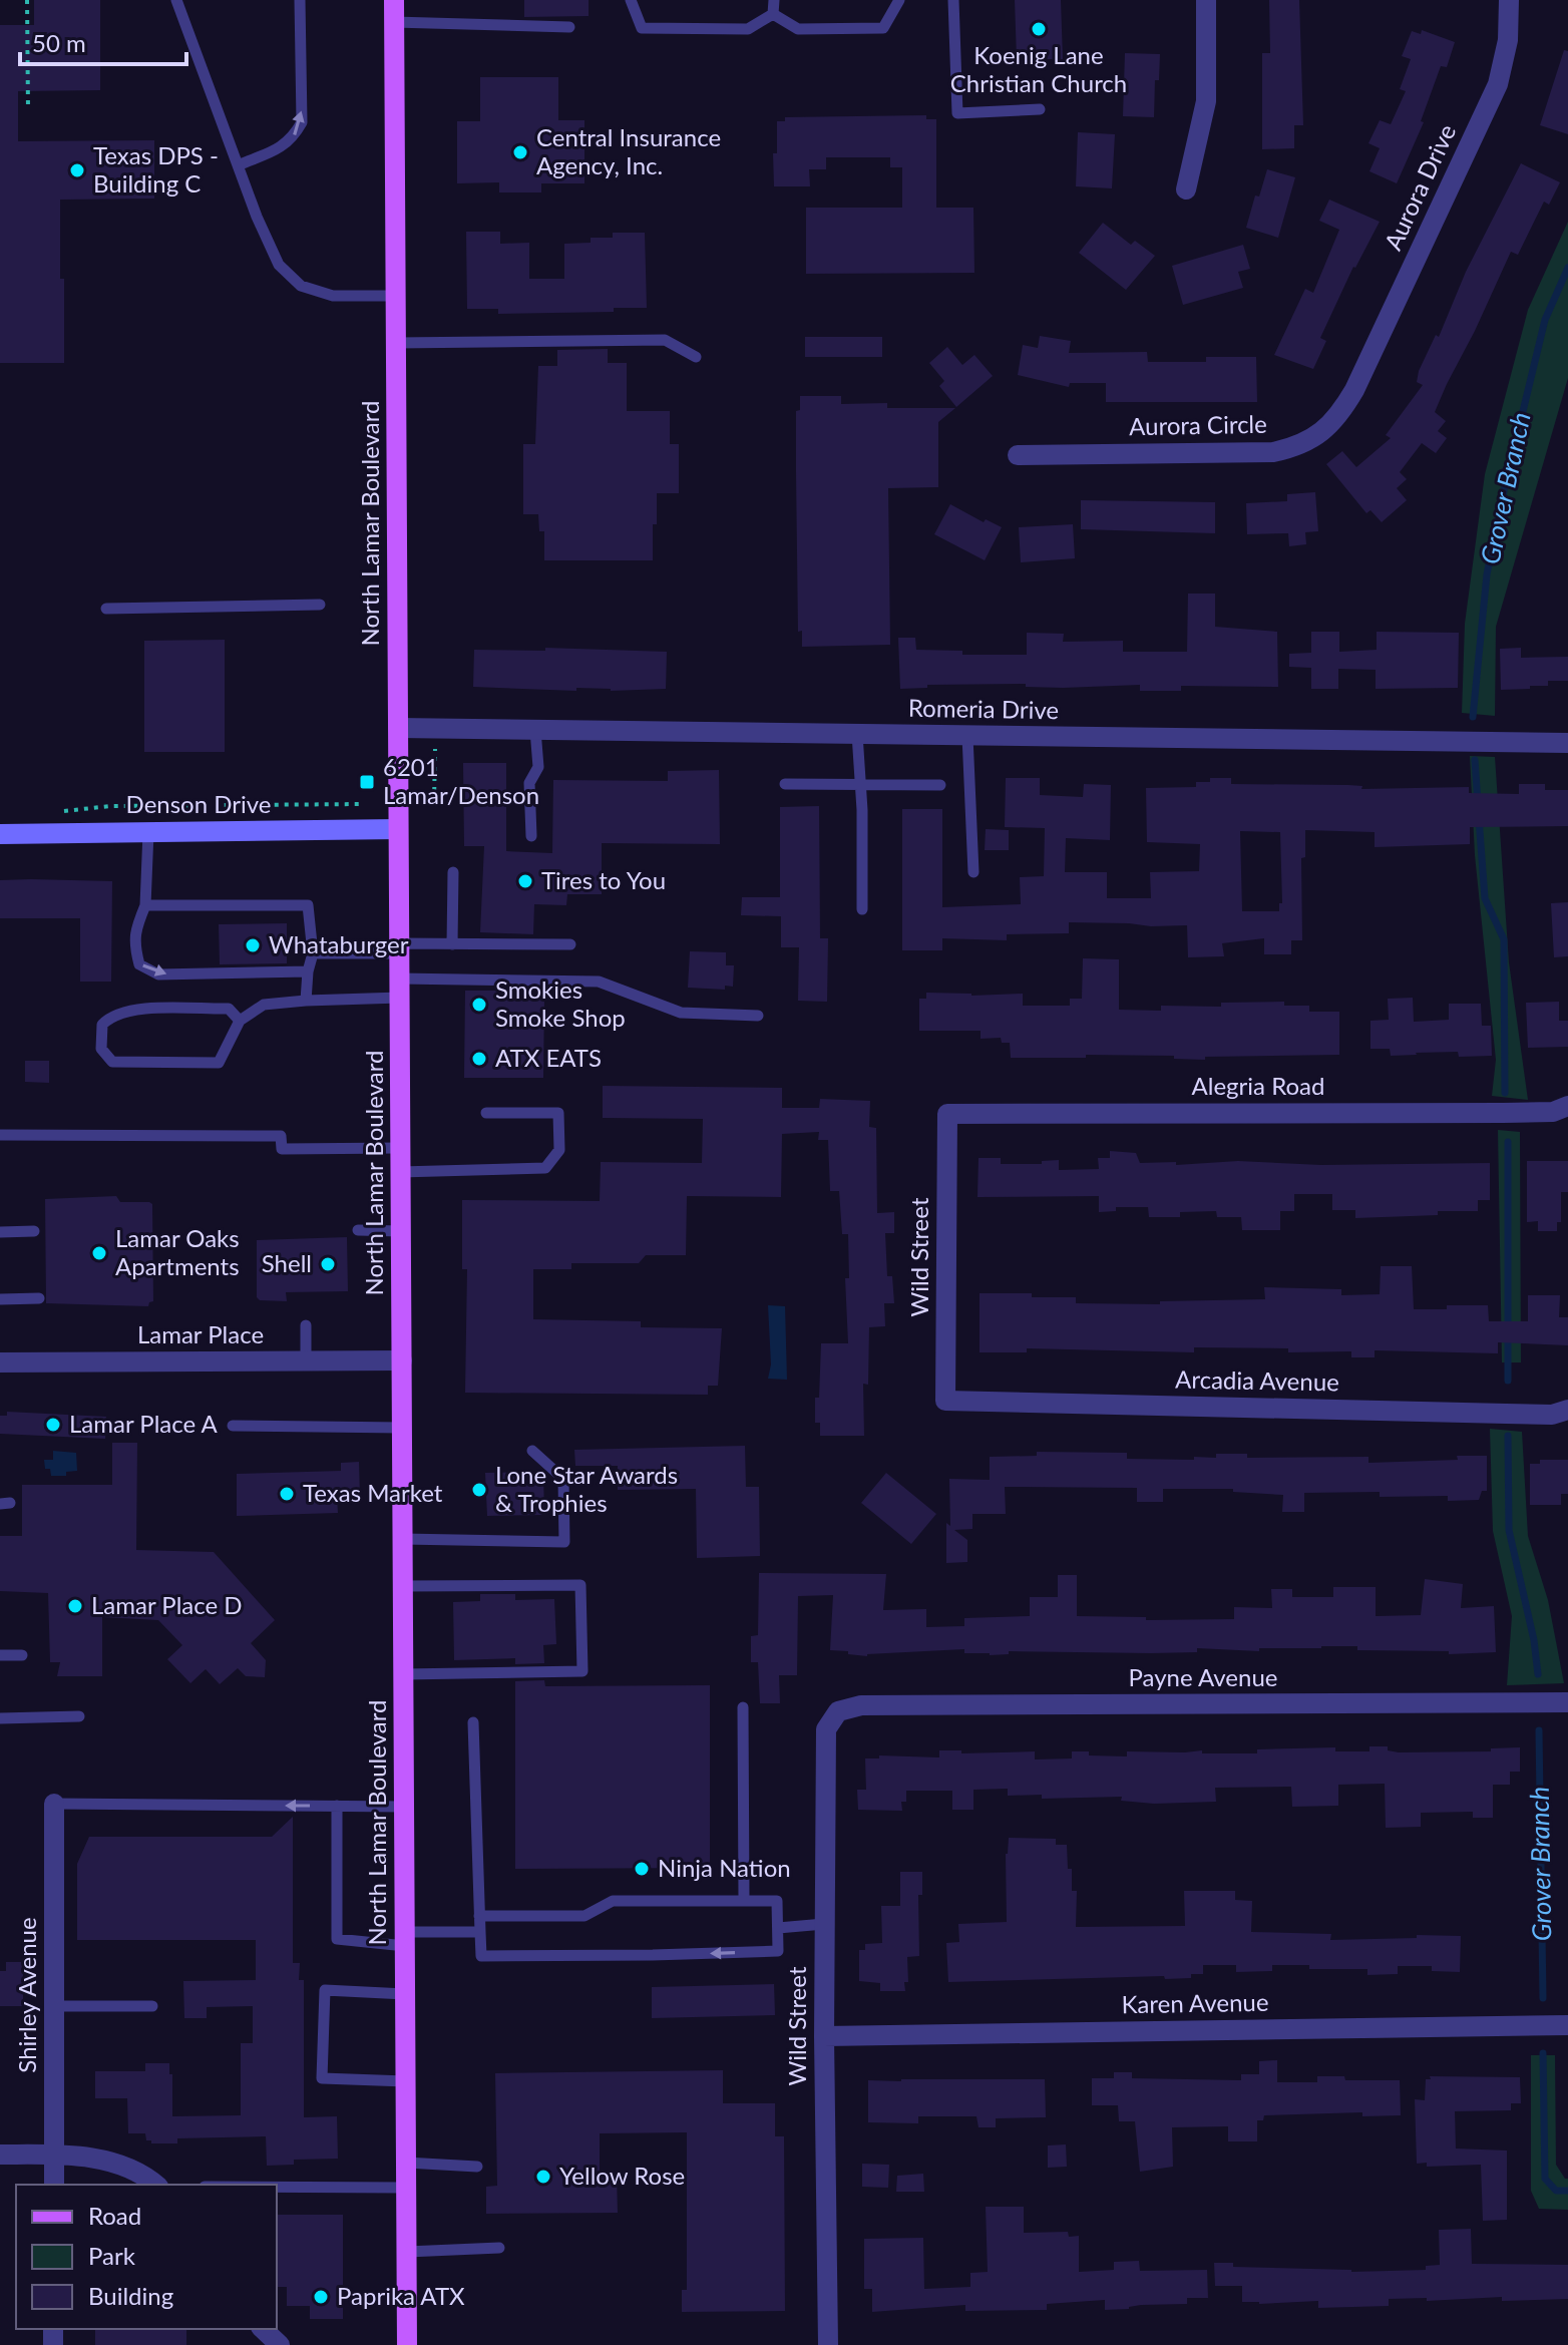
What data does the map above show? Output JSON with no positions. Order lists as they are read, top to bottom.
{
  "streets": {
    "main road": ["North Lamar Boulevard"],
    "street": [
      "Aurora Drive",
      "Aurora Circle",
      "Romeria Drive",
      "Denson Drive",
      "Alegria Road",
      "Wild Street",
      "Lamar Place",
      "Arcadia Avenue",
      "Payne Avenue",
      "Shirley Avenue",
      "Karen Avenue"
    ]
  },
  "crossings": [
    ["Aurora Drive", "Aurora Circle"],
    ["North Lamar Boulevard", "Romeria Drive"],
    ["North Lamar Boulevard", "Denson Drive"],
    ["North Lamar Boulevard", "Lamar Place"],
    ["Alegria Road", "Wild Street"],
    ["Wild Street", "Arcadia Avenue"],
    ["Wild Street", "Payne Avenue"],
    ["Wild Street", "Karen Avenue"]
  ],
  "water": ["Grover Branch"],
  "places": {
    "other": [
      "Koenig Lane Christian Church",
      "Central Insurance Agency, Inc.",
      "Texas DPS - Building C",
      "Tires to You",
      "Whataburger",
      "Smokies Smoke Shop",
      "ATX EATS",
      "Lamar Oaks Apartments",
      "Shell",
      "Lamar Place A",
      "Lone Star Awards & Trophies",
      "Texas Market",
      "Lamar Place D",
      "Ninja Nation",
      "Yellow Rose",
      "Paprika ATX"
    ],
    "transit": ["6201 Lamar/Denson"]
  },
  "legend": ["Road", "Park", "Building"],
  "scale_bar": "50 m"
}
